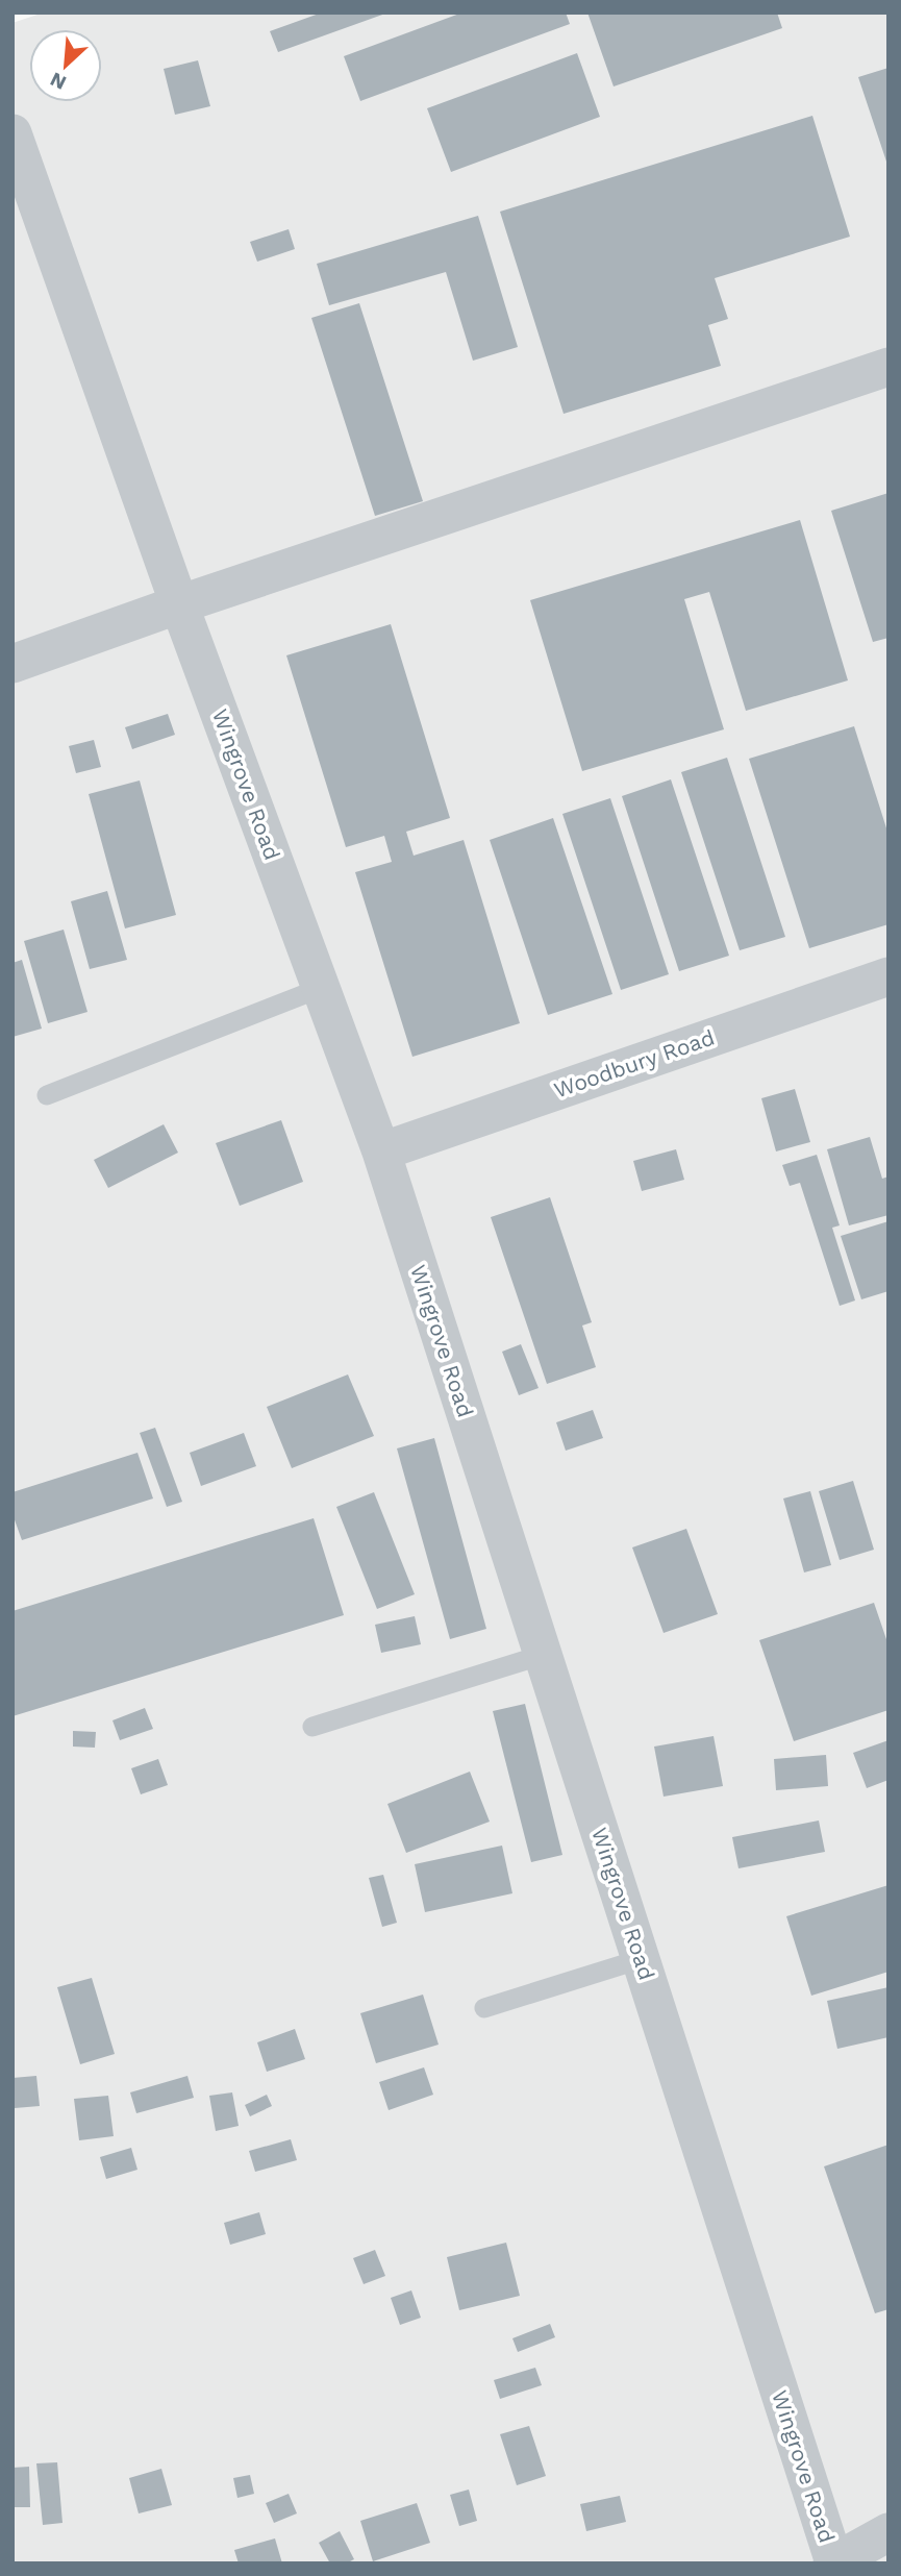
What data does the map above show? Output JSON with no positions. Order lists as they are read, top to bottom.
{
  "streets": {
    "street": ["Wingrove Road", "Woodbury Road"]
  },
  "crossings": [
    ["Wingrove Road", "Woodbury Road"]
  ],
  "north": "bottom left"
}
